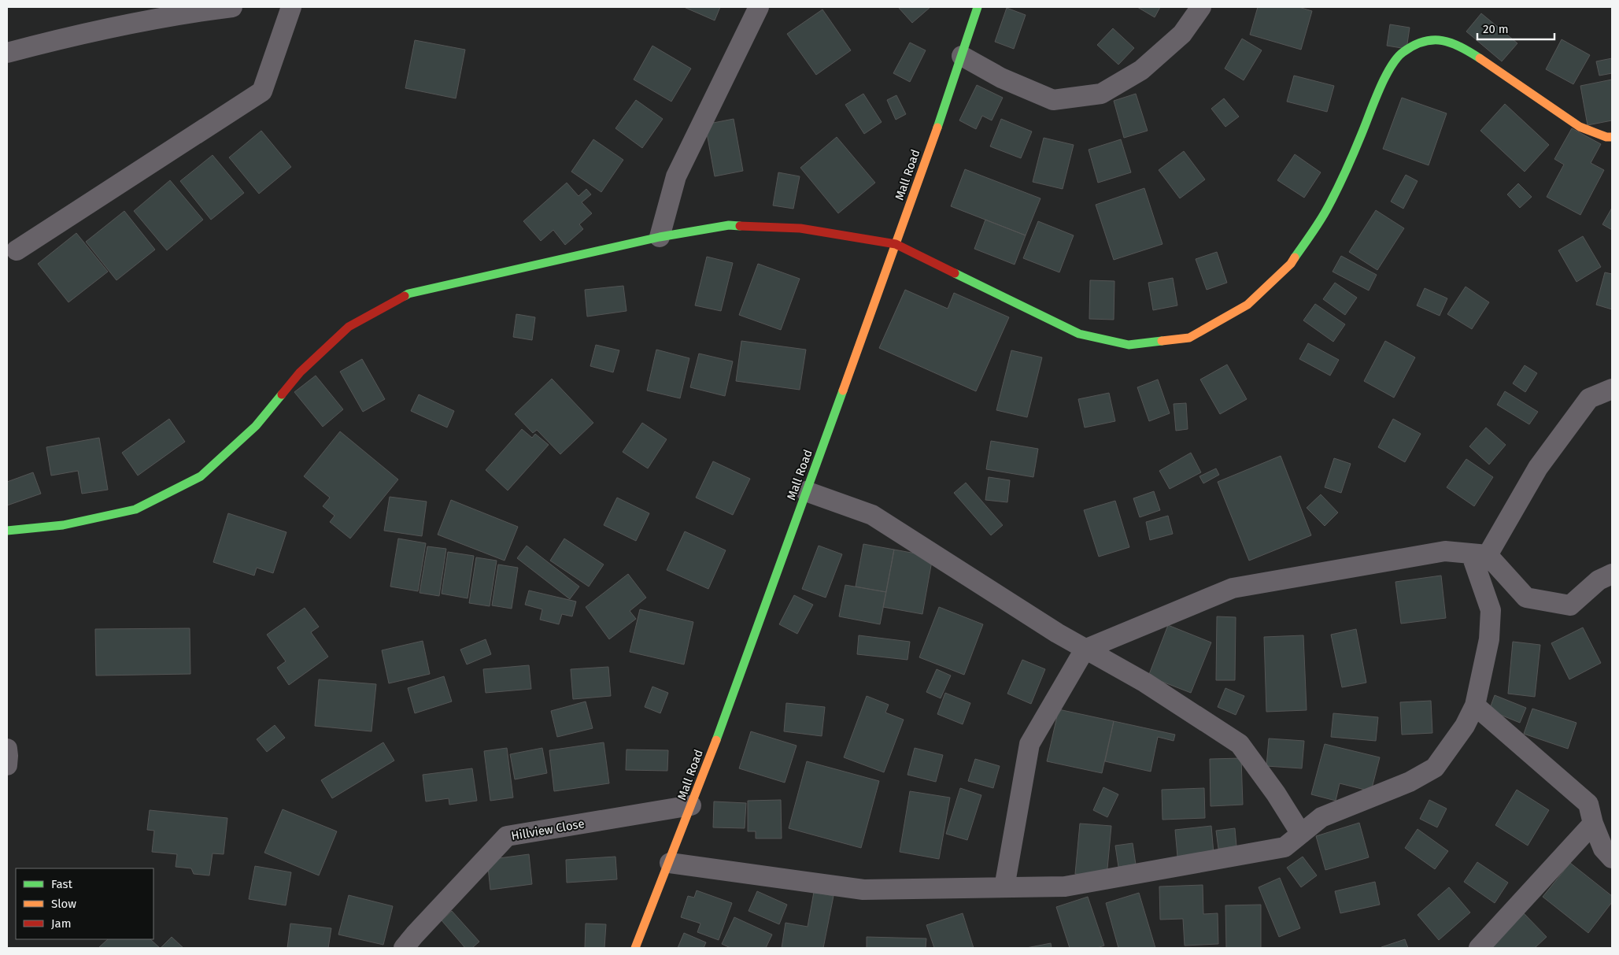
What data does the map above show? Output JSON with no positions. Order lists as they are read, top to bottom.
{
  "streets": {
    "street": ["Mall Road", "Hillview Close"]
  },
  "crossings": [
    ["Mall Road", "Hillview Close"]
  ],
  "legend": ["Fast", "Slow", "Jam"],
  "scale_bar": "20 m"
}
